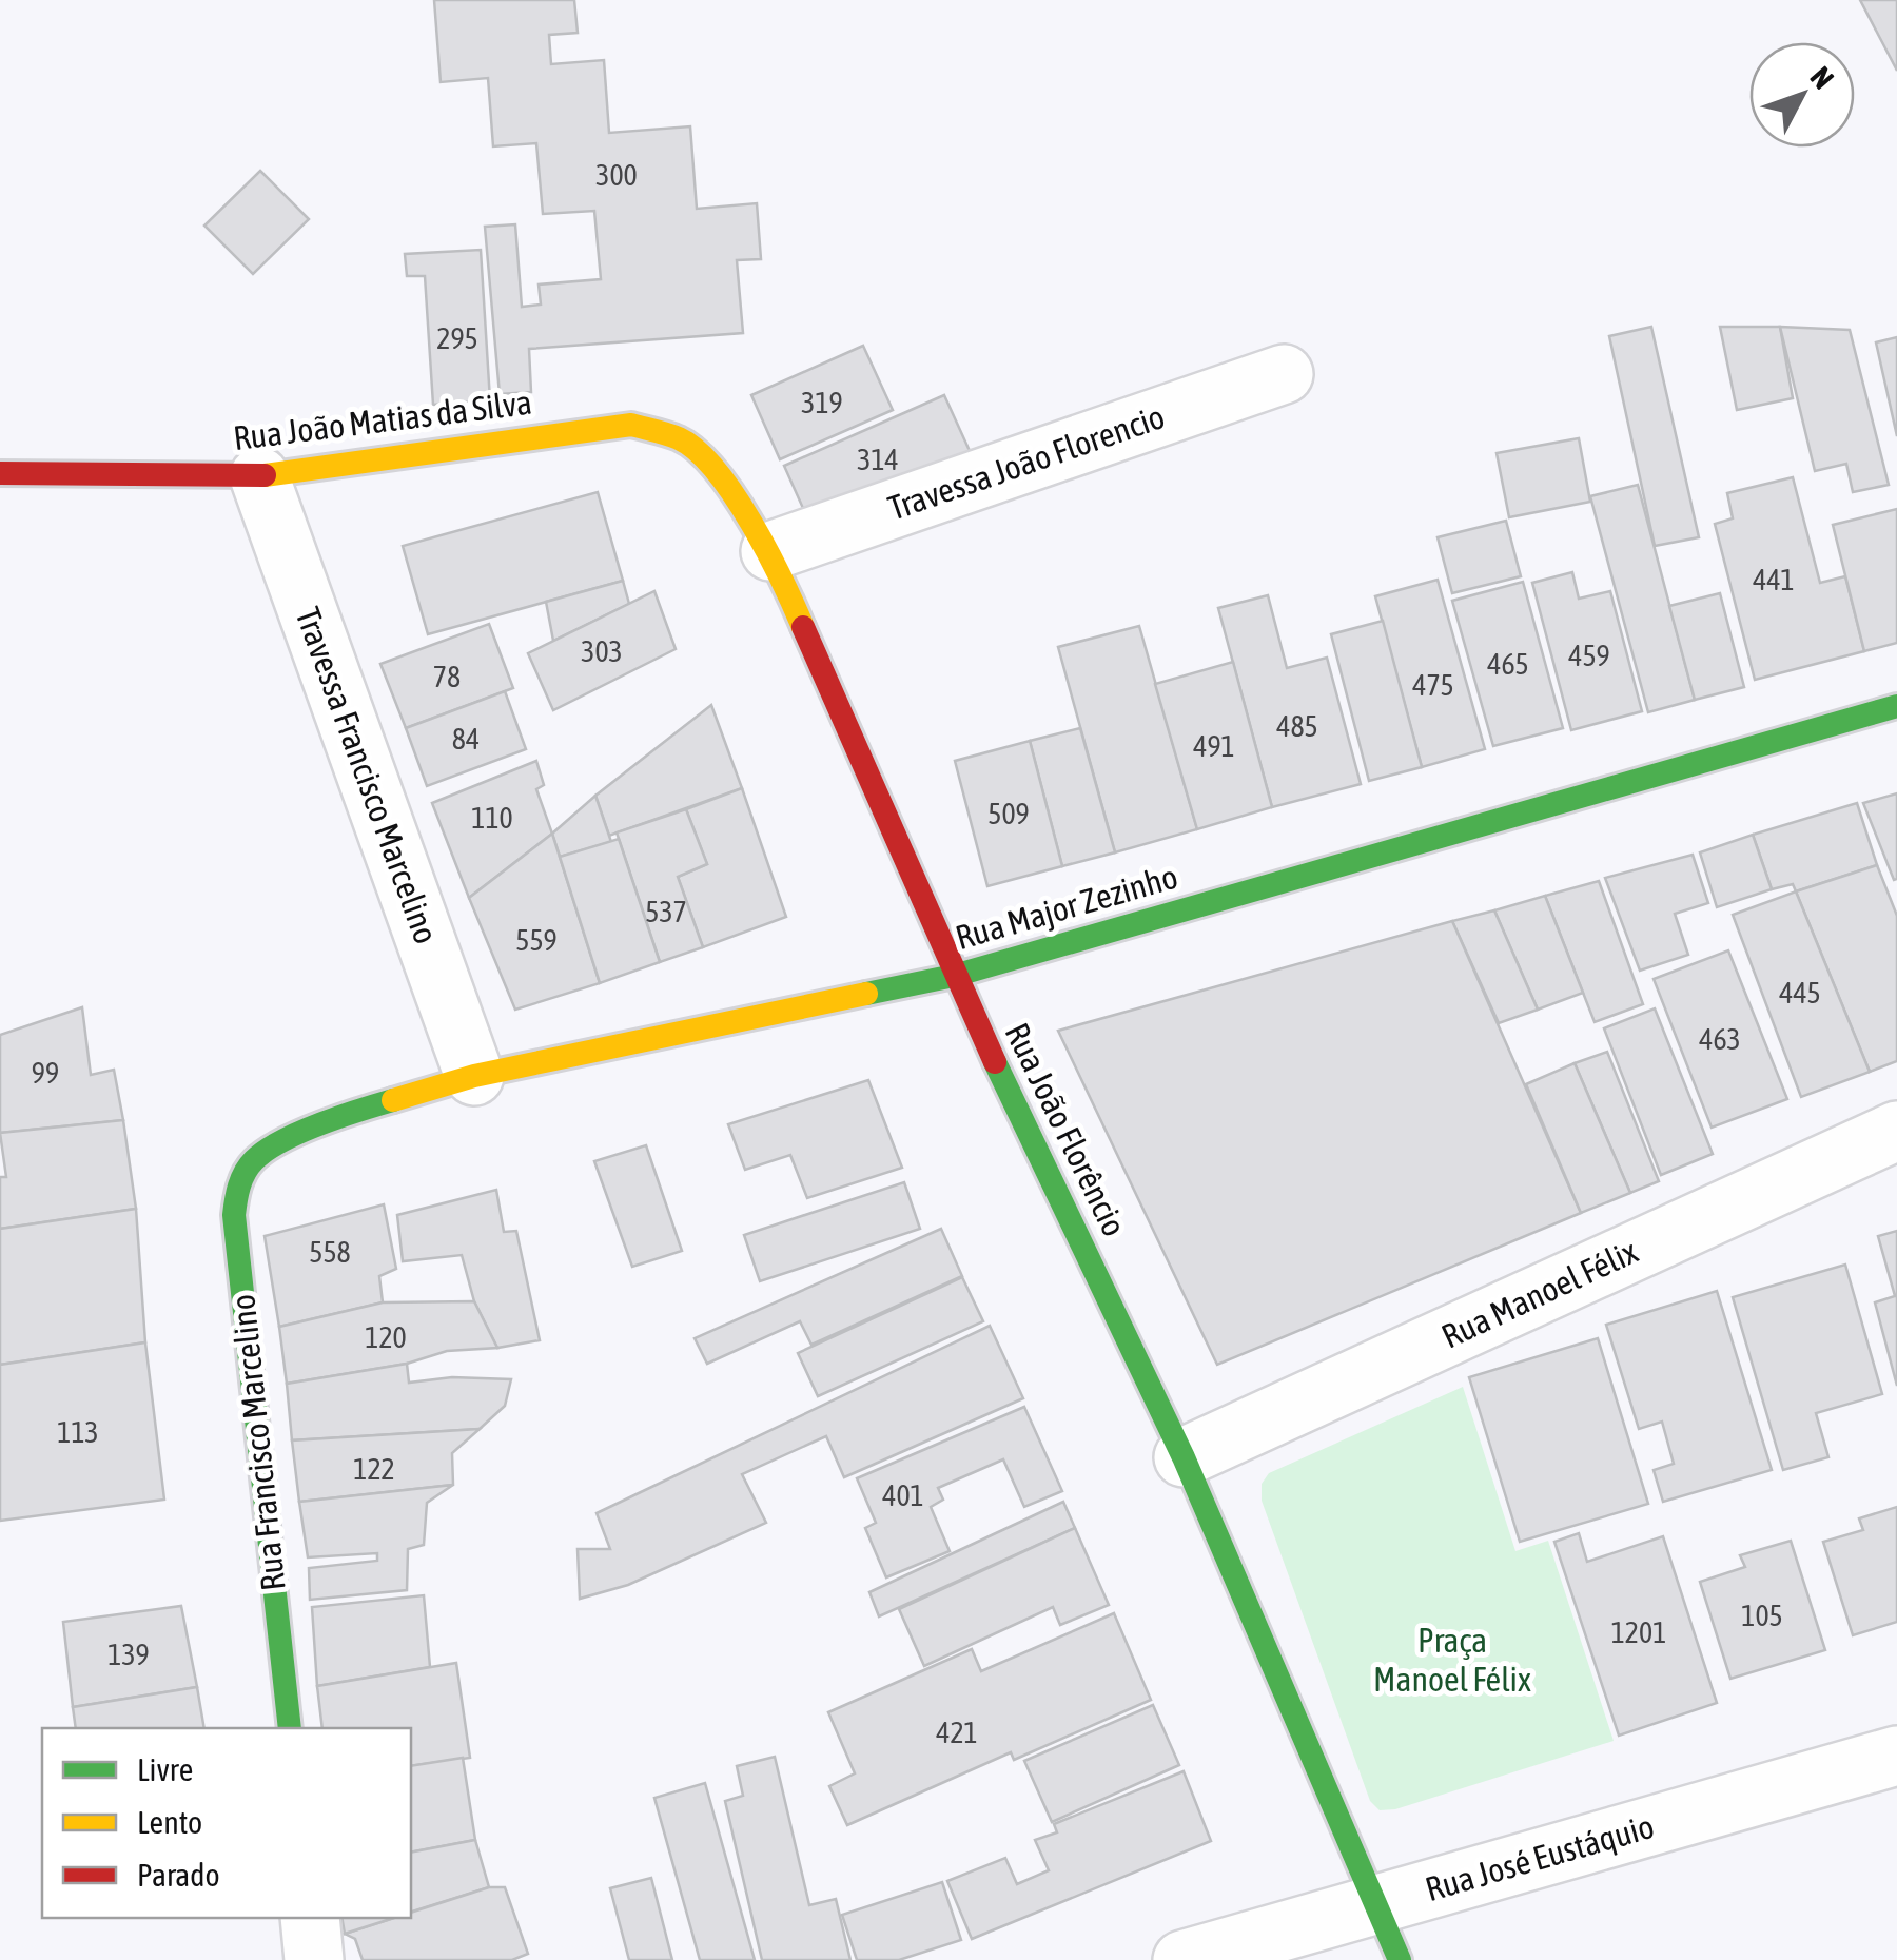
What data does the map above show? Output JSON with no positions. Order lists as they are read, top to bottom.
{
  "streets": {
    "street": [
      "Rua João Matias da Silva",
      "Travessa João Florencio",
      "Travessa Francisco Marcelino",
      "Rua Major Zezinho",
      "Rua João Florêncio",
      "Rua Manoel Félix",
      "Rua Francisco Marcelino",
      "Rua José Eustáquio"
    ]
  },
  "crossings": [
    ["Rua João Matias da Silva", "Travessa Francisco Marcelino"],
    ["Rua João Matias da Silva", "Rua João Florêncio"],
    ["Travessa João Florencio", "Rua João Florêncio"],
    ["Travessa Francisco Marcelino", "Rua Major Zezinho"],
    ["Rua Major Zezinho", "Rua João Florêncio"],
    ["Rua Major Zezinho", "Rua Francisco Marcelino"],
    ["Rua João Florêncio", "Rua Manoel Félix"],
    ["Rua João Florêncio", "Rua José Eustáquio"]
  ],
  "parks": ["Praça Manoel Félix"],
  "house_numbers": [
    "300",
    "295",
    "319",
    "314",
    "441",
    "303",
    "459",
    "465",
    "78",
    "475",
    "485",
    "84",
    "491",
    "509",
    "110",
    "537",
    "559",
    "445",
    "463",
    "99",
    "558",
    "120",
    "113",
    "122",
    "401",
    "105",
    "1201",
    "139",
    "421"
  ],
  "legend": ["Livre", "Lento", "Parado"],
  "north": "top right"
}
